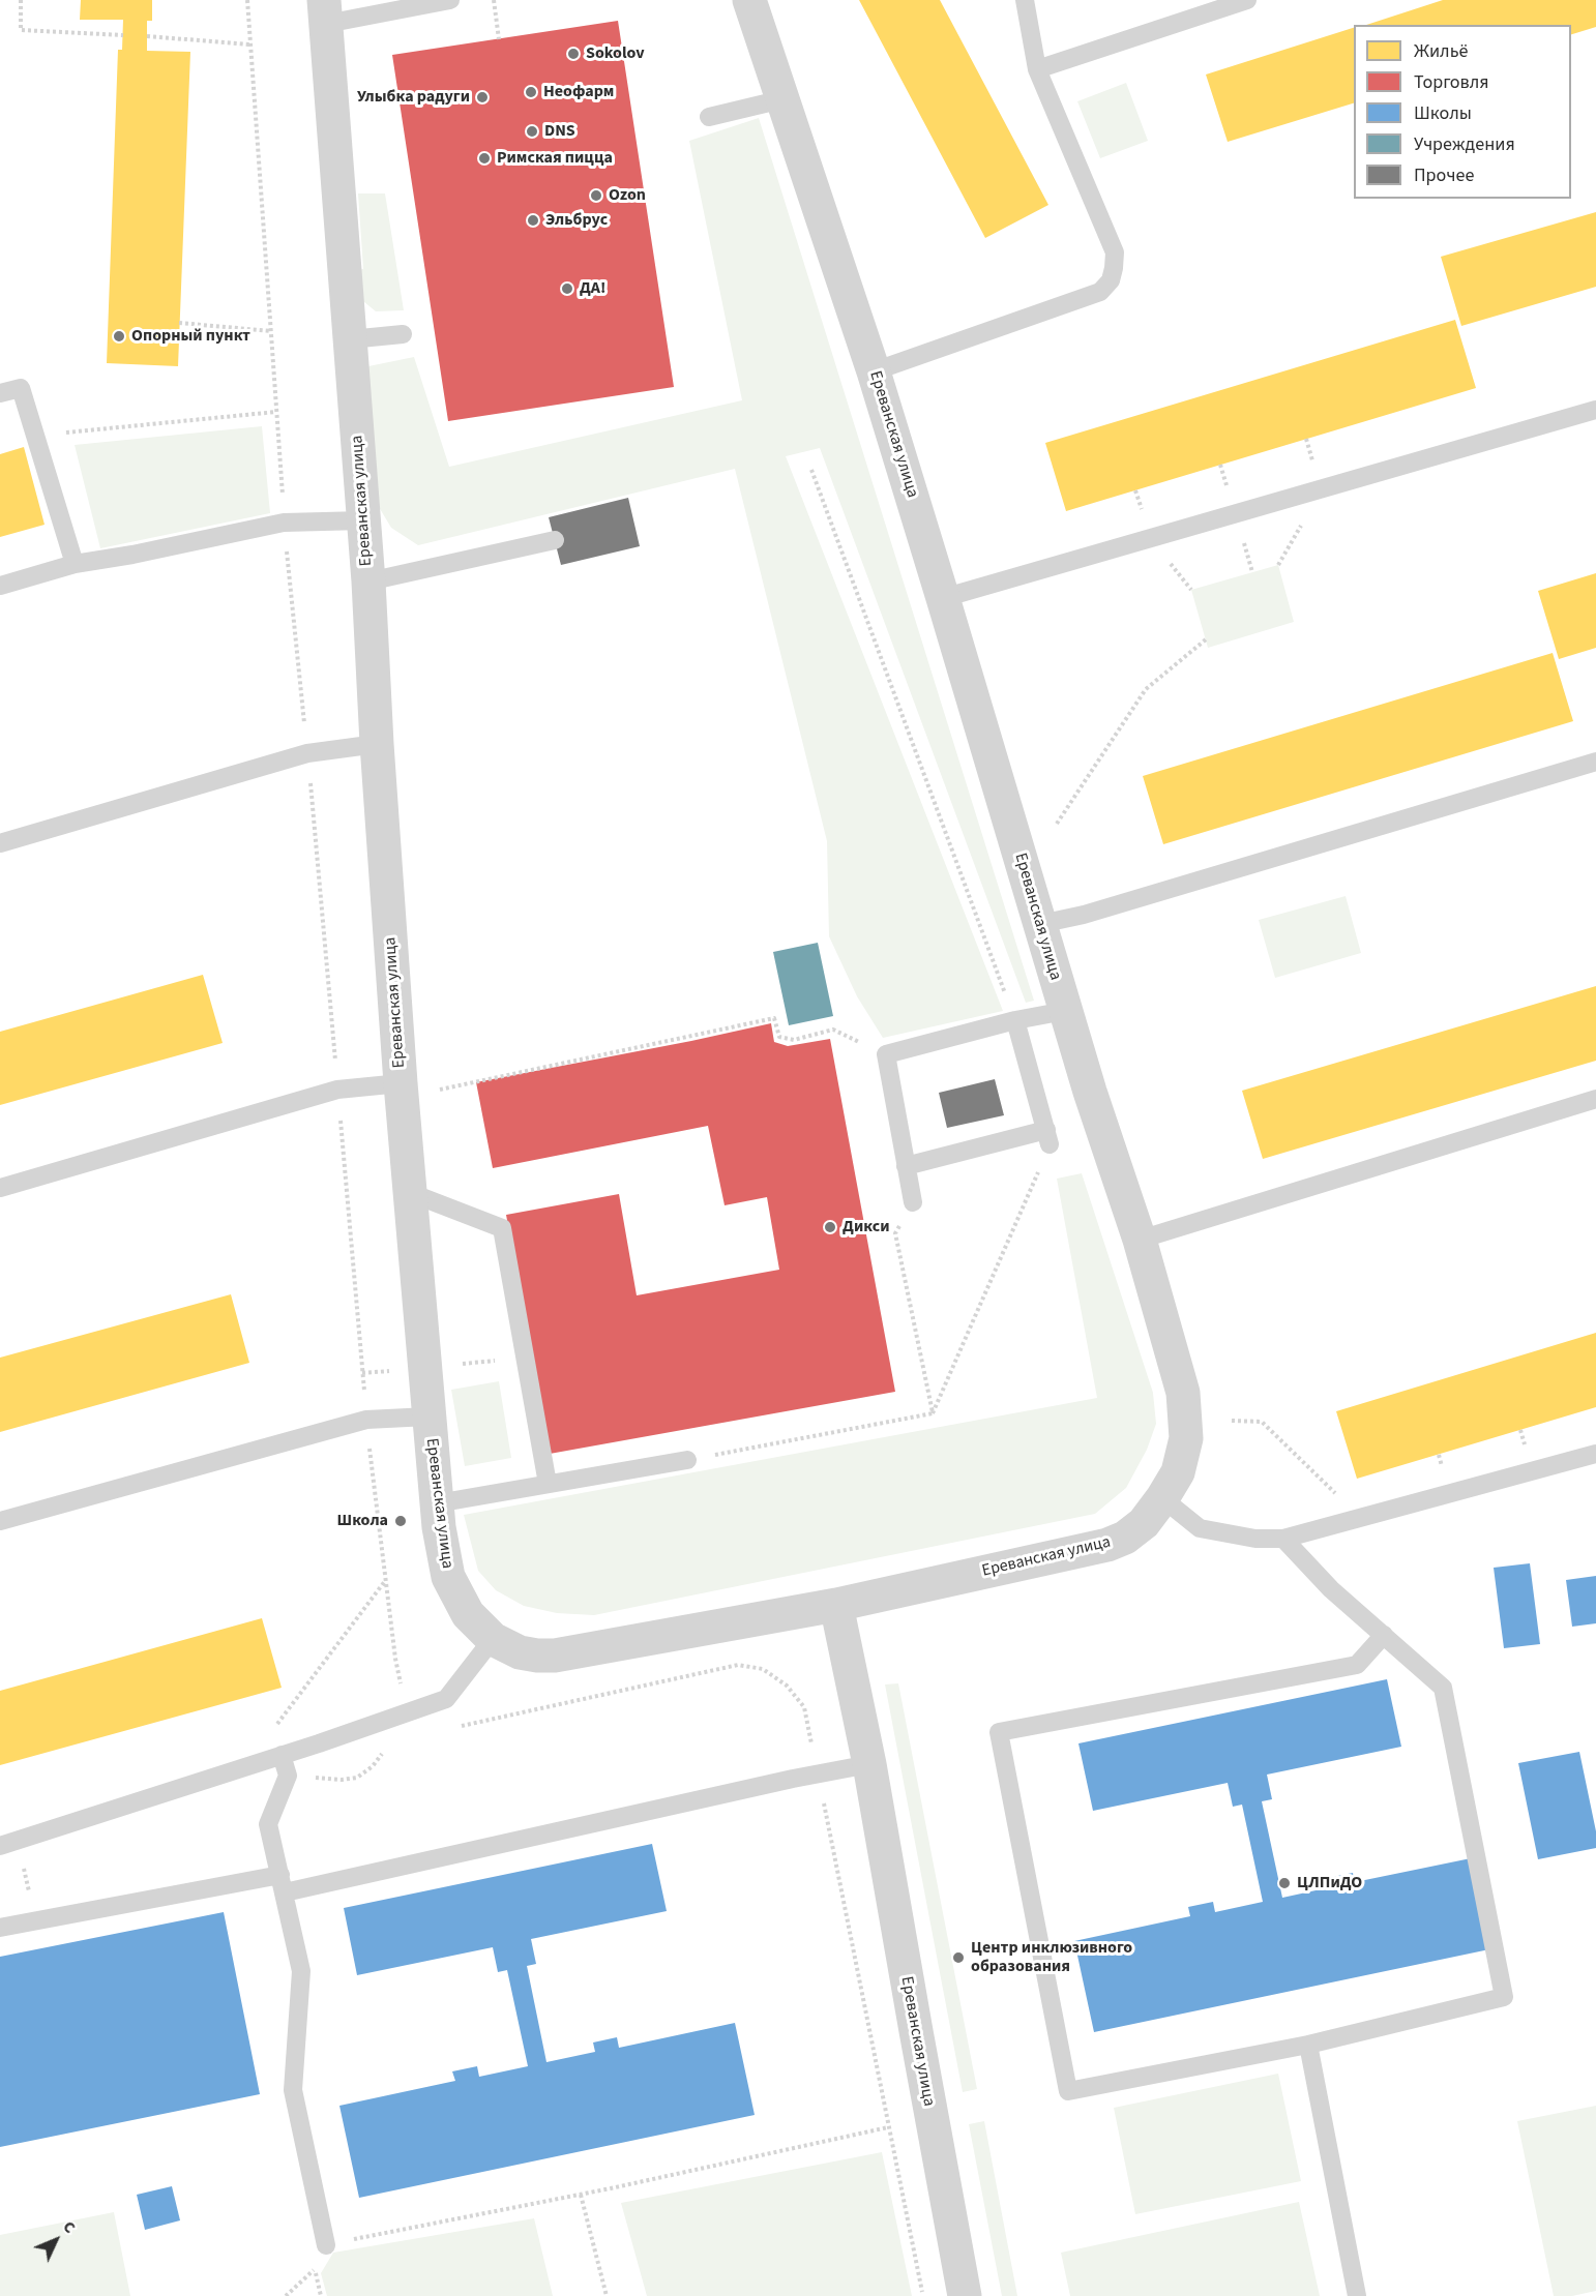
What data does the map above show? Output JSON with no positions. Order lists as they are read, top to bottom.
{
  "streets": {
    "street": ["Ереванская улица"]
  },
  "places": [
    "Sokolov",
    "Неофарм",
    "Улыбка радуги",
    "DNS",
    "Римская пицца",
    "Ozon",
    "Эльбрус",
    "ДА!",
    "Опорный пункт",
    "Дикси",
    "Школа",
    "ЦЛПиДО",
    "Центр инклюзивного образования"
  ],
  "legend": [
    "Жильё",
    "Торговля",
    "Школы",
    "Учреждения",
    "Прочее"
  ],
  "north": "top right"
}
